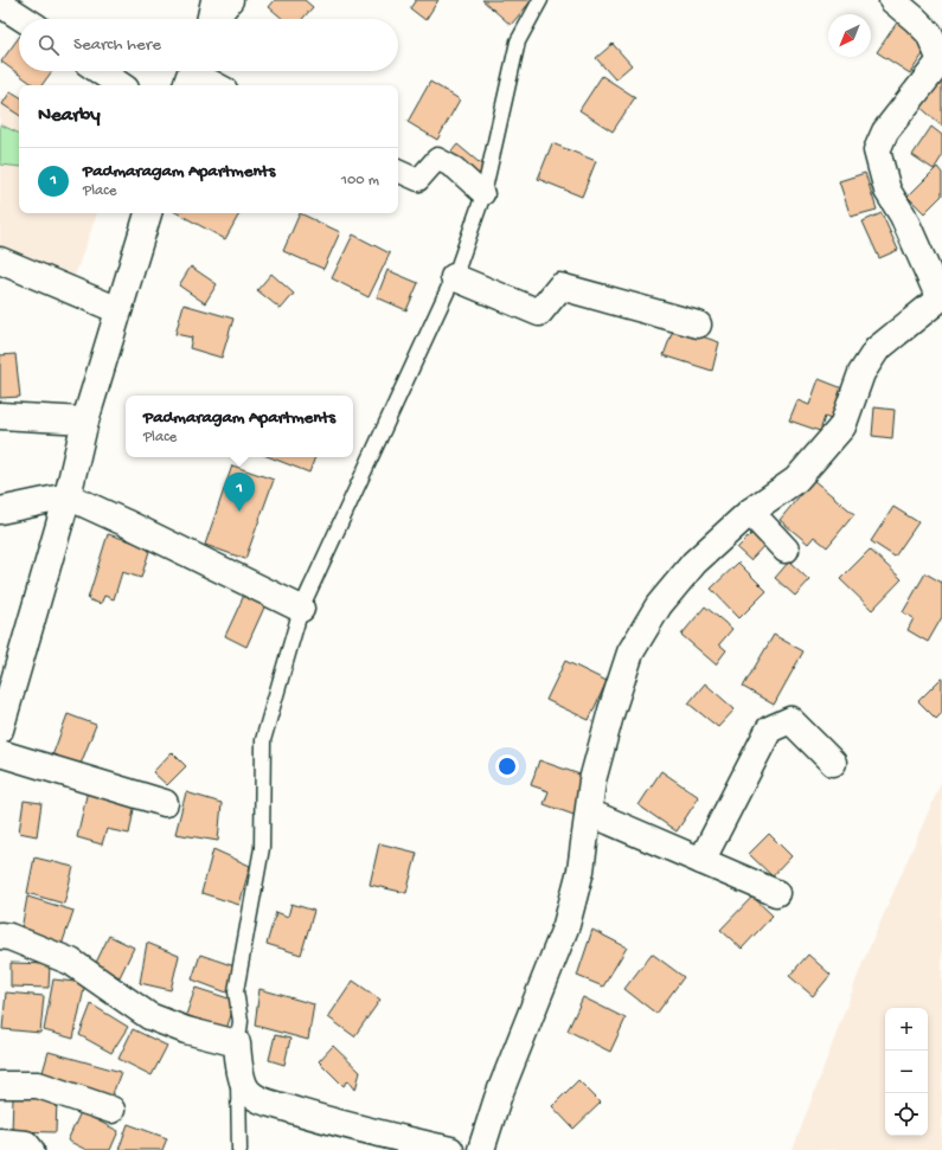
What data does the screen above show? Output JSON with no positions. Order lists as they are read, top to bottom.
{
  "north": "bottom left",
  "page": {
    "search": "Search here",
    "heading": "Nearby",
    "list": [
      {
        "mark": "1",
        "name": "Padmaragam Apartments",
        "note": "Place",
        "value": "100 m"
      }
    ],
    "popup": ["Padmaragam Apartments", "Place"],
    "pins": "1",
    "map_buttons": ["+", "−"]
  }
}
